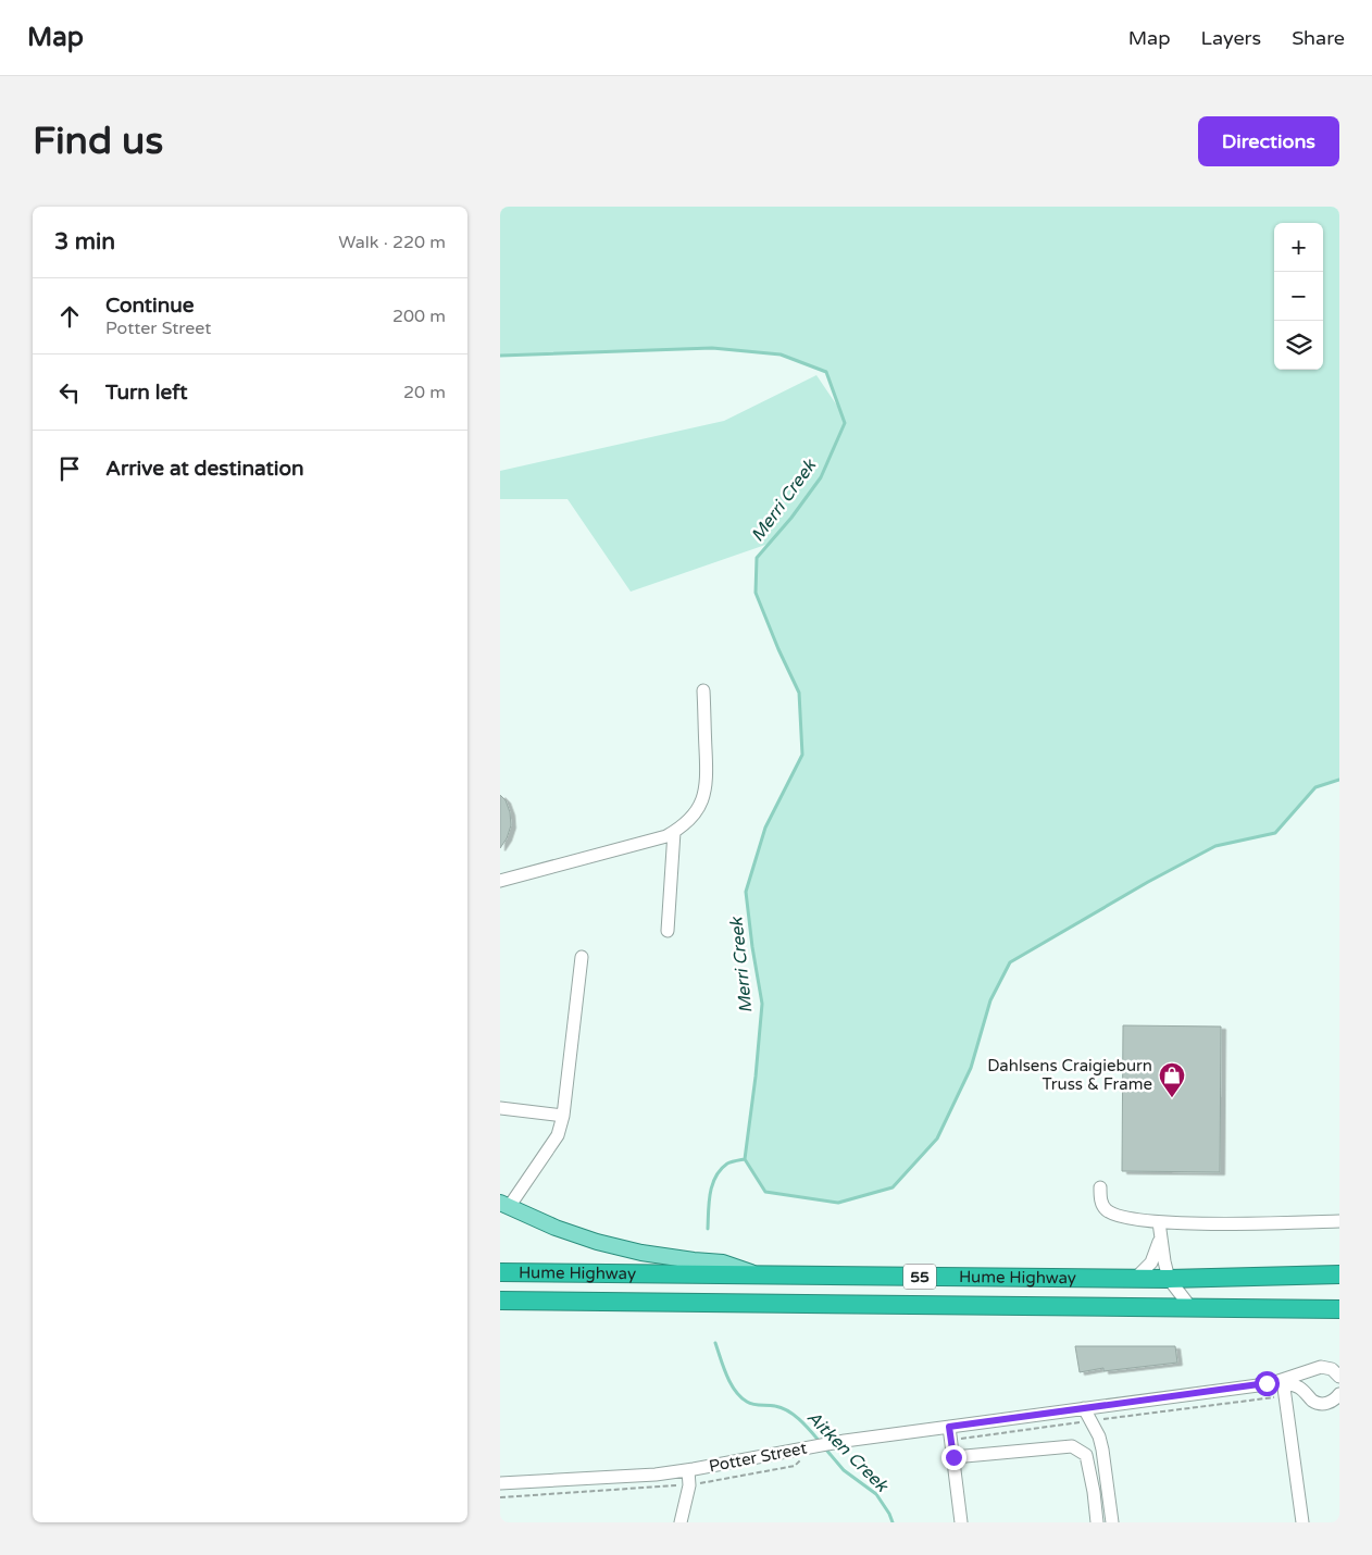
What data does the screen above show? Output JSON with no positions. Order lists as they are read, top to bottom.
{
  "streets": {
    "highway": ["Hume Highway", "55"],
    "street": ["Potter Street"]
  },
  "water": ["Merri Creek", "Aitken Creek"],
  "places": {
    "shop": ["Dahlsens Craigieburn Truss & Frame"]
  },
  "page": {
    "header": "Map",
    "nav": ["Map", "Layers", "Share"],
    "buttons": "Directions",
    "title": "Find us",
    "heading": ["3 min", "Walk · 220 m"],
    "map_buttons": ["+", "−"],
    "list": [
      ["Continue", "Potter Street", "200 m"],
      ["Turn left", "20 m"],
      "Arrive at destination"
    ]
  }
}
